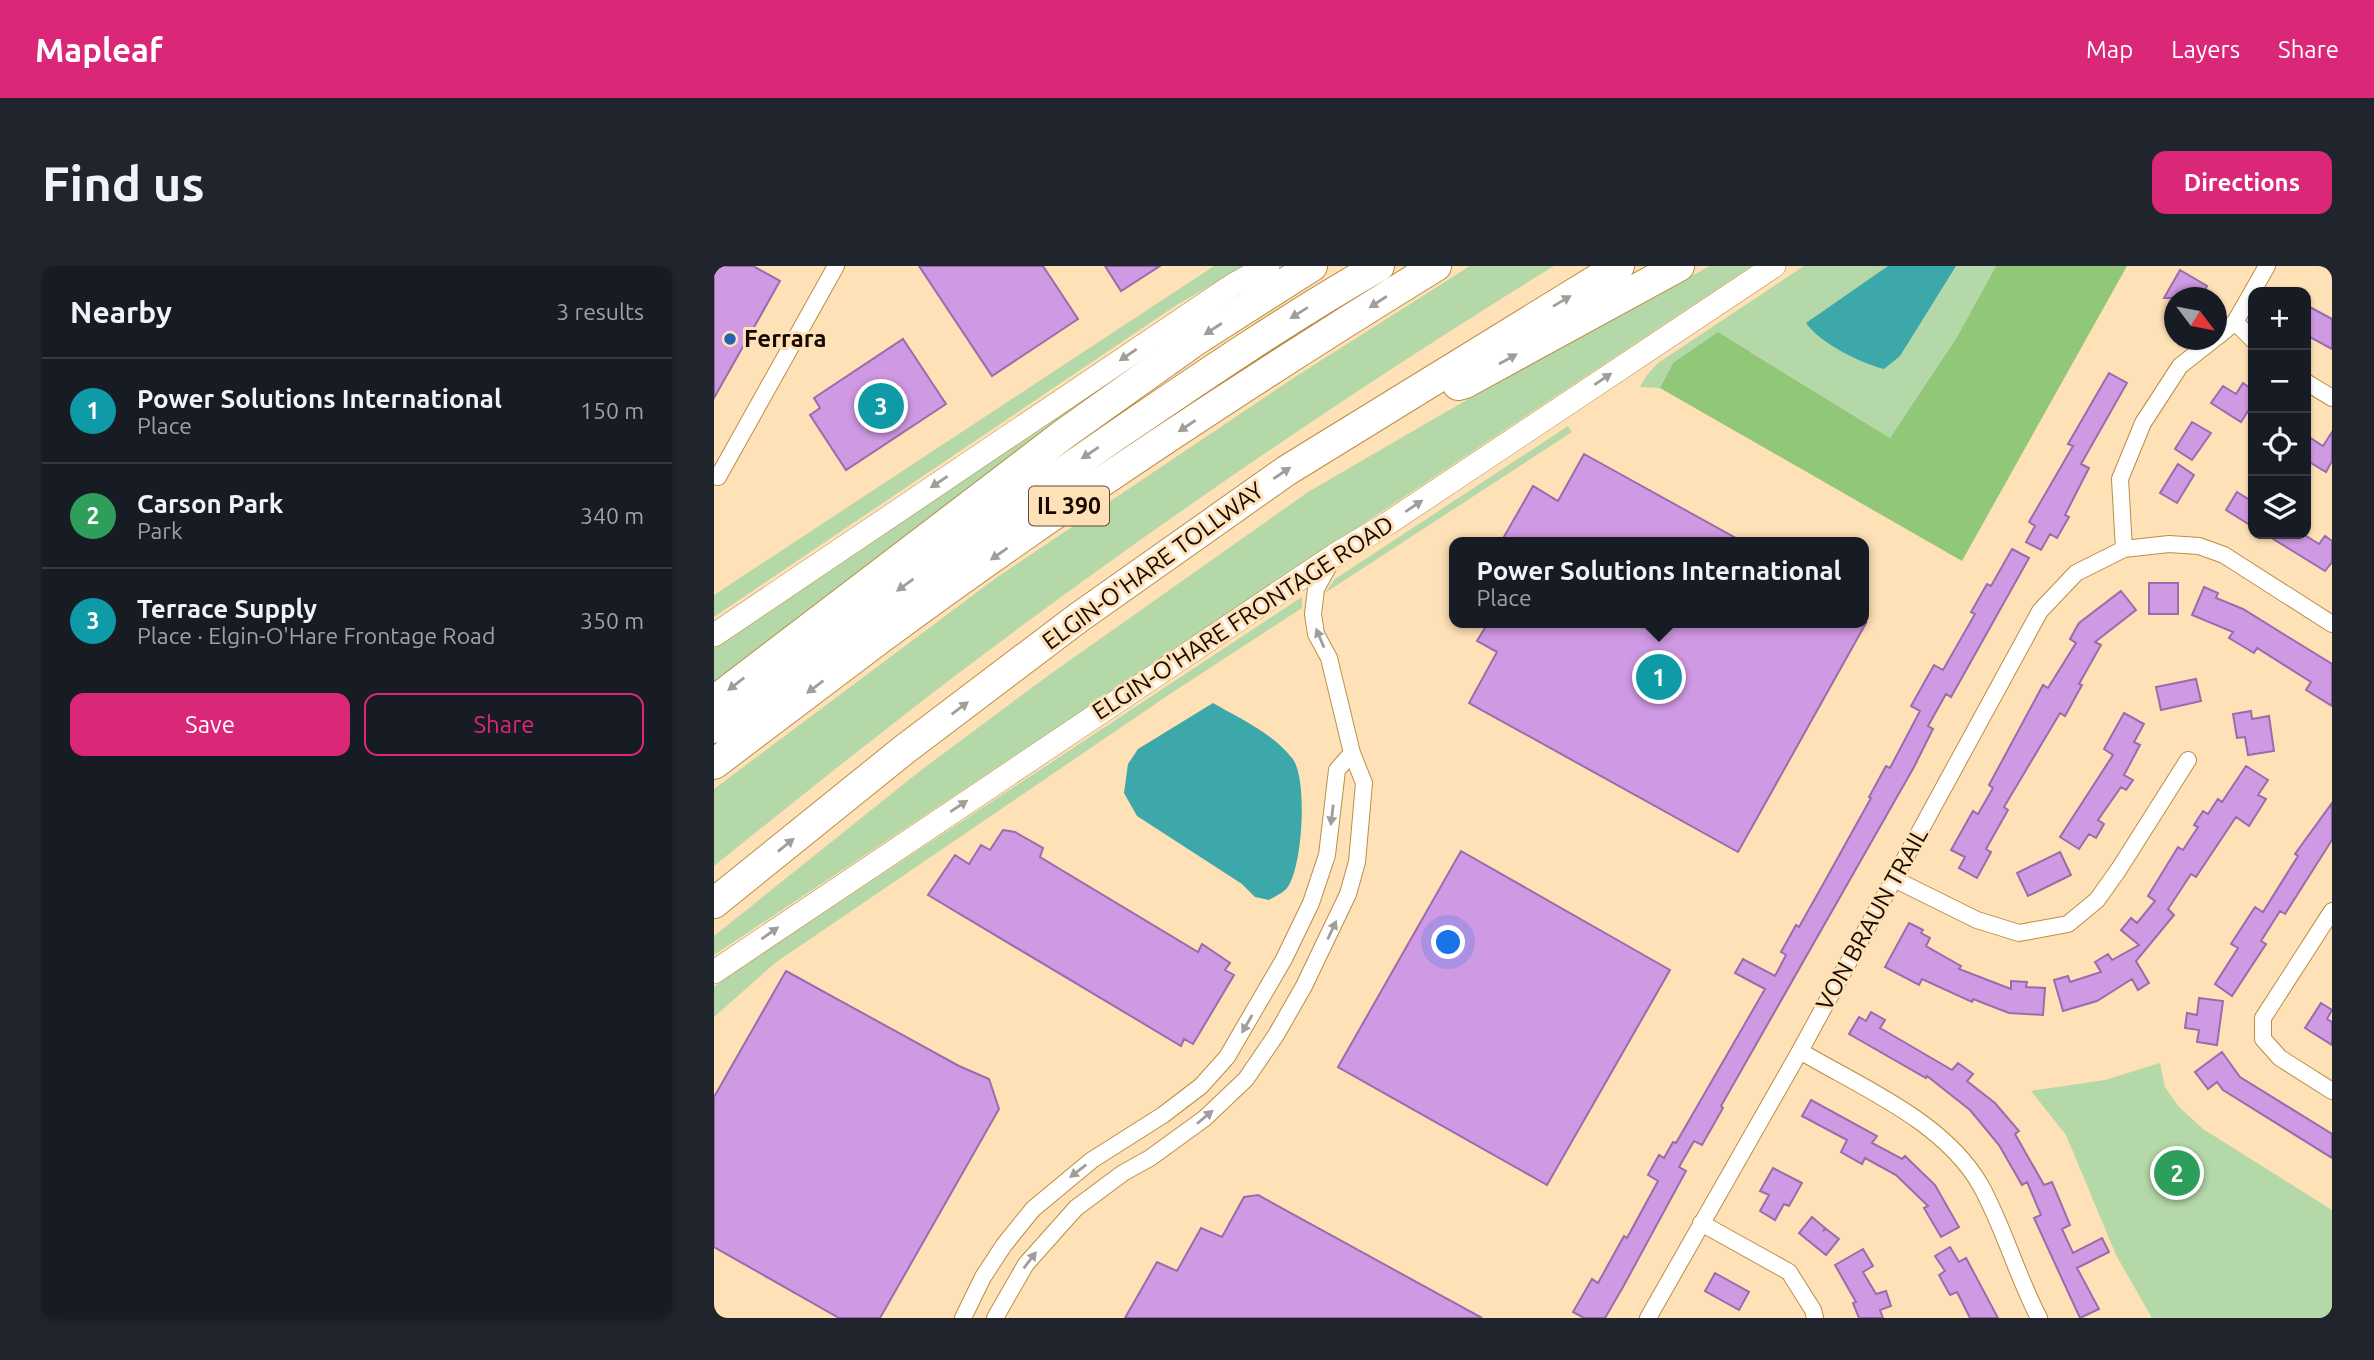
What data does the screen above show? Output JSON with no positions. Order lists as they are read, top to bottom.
{
  "streets": {
    "highway": ["IL 390", "ELGIN-O'HARE TOLLWAY"],
    "main road": ["ELGIN-O'HARE FRONTAGE ROAD"],
    "street": ["VON BRAUN TRAIL"]
  },
  "one_way": ["ELGIN-O'HARE FRONTAGE ROAD"],
  "places": ["Ferrara"],
  "north": "bottom right",
  "page": {
    "header": "Mapleaf",
    "nav": ["Map", "Layers", "Share"],
    "buttons": [
      "Directions",
      ["Save", "Share"]
    ],
    "title": "Find us",
    "heading": ["Nearby", "3 results"],
    "map_buttons": ["+", "−"],
    "list": [
      {
        "mark": "1",
        "name": "Power Solutions International",
        "note": "Place",
        "value": "150 m"
      },
      {
        "mark": "2",
        "name": "Carson Park",
        "note": "Park",
        "value": "340 m"
      },
      {
        "mark": "3",
        "name": "Terrace Supply",
        "note": "Place · Elgin-O'Hare Frontage Road",
        "value": "350 m"
      }
    ],
    "pins": ["3", "1", "2"],
    "popup": ["Power Solutions International", "Place"]
  }
}
